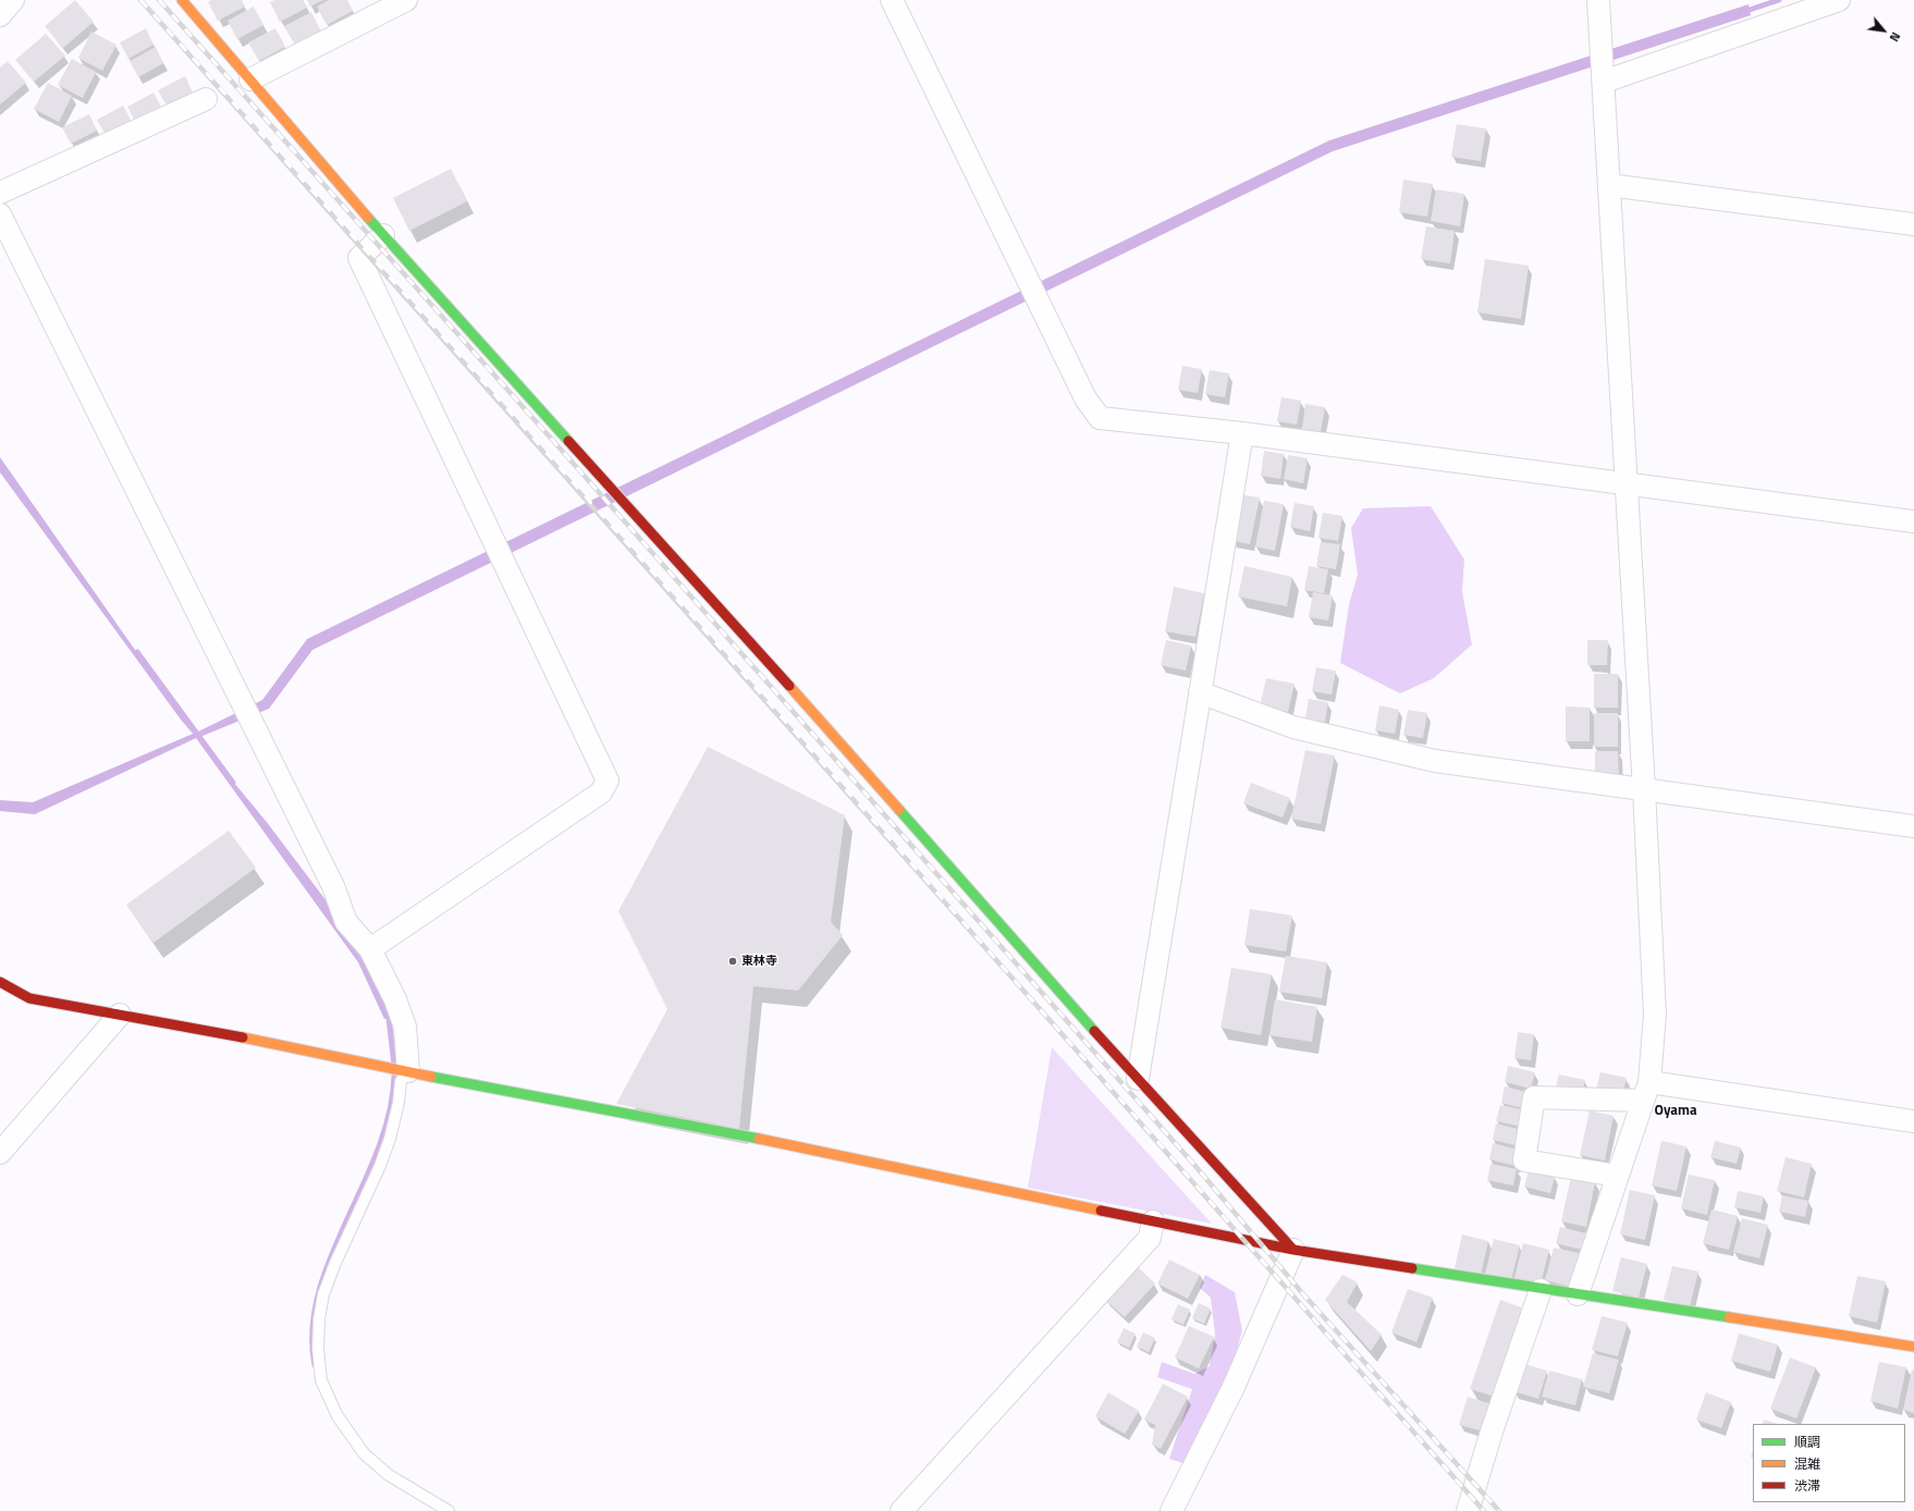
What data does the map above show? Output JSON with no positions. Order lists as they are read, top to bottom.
{
  "districts": ["Oyama"],
  "places": ["東林寺"],
  "legend": ["順調", "混雑", "渋滞"],
  "north": "bottom right"
}
